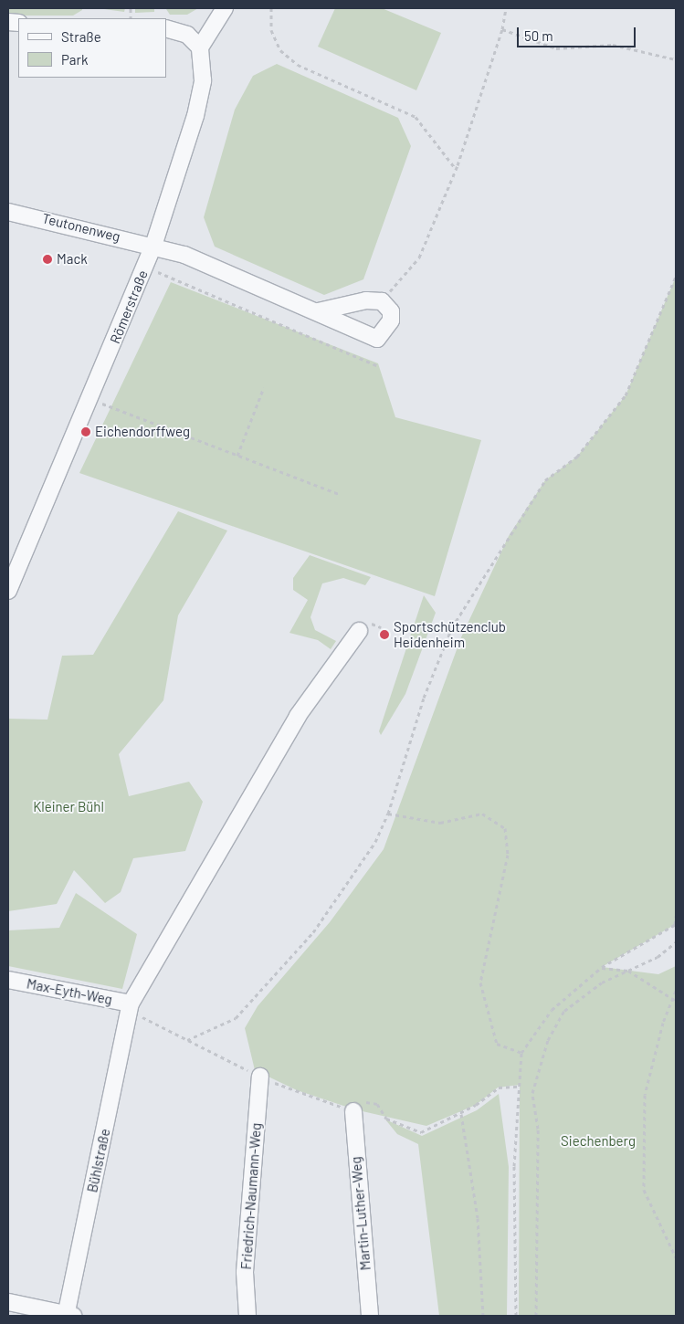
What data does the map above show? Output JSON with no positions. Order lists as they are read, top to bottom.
{
  "streets": {
    "street": [
      "Teutonenweg",
      "Römerstraße",
      "Max-Eyth-Weg",
      "Bühlstraße",
      "Friedrich-Naumann-Weg",
      "Martin-Luther-Weg"
    ]
  },
  "crossings": [
    ["Teutonenweg", "Römerstraße"],
    ["Max-Eyth-Weg", "Bühlstraße"]
  ],
  "parks": ["Kleiner Bühl", "Siechenberg"],
  "places": ["Mack", "Eichendorffweg", "Sportschützenclub Heidenheim"],
  "legend": ["Straße", "Park"],
  "scale_bar": "50 m"
}
